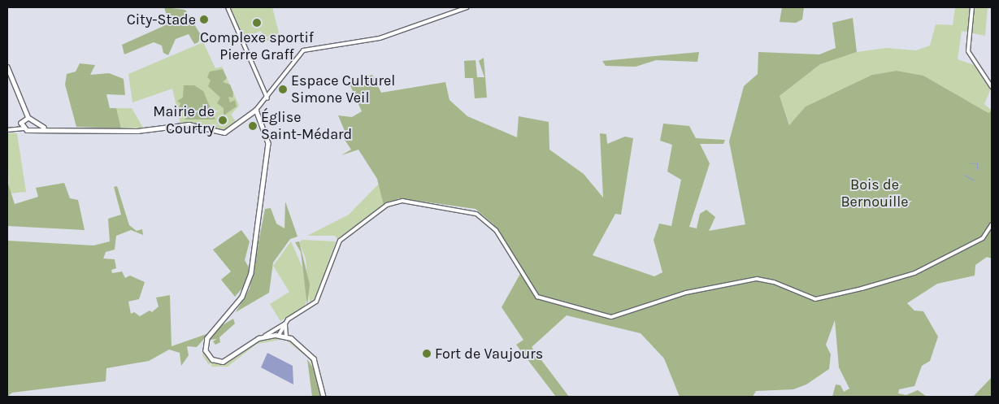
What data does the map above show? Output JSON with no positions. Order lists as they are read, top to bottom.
{
  "parks": ["Bois de Bernouille"],
  "places": [
    "City-Stade",
    "Complexe sportif Pierre Graff",
    "Espace Culturel Simone Veil",
    "Mairie de Courtry",
    "Église Saint-Médard",
    "Fort de Vaujours"
  ]
}
